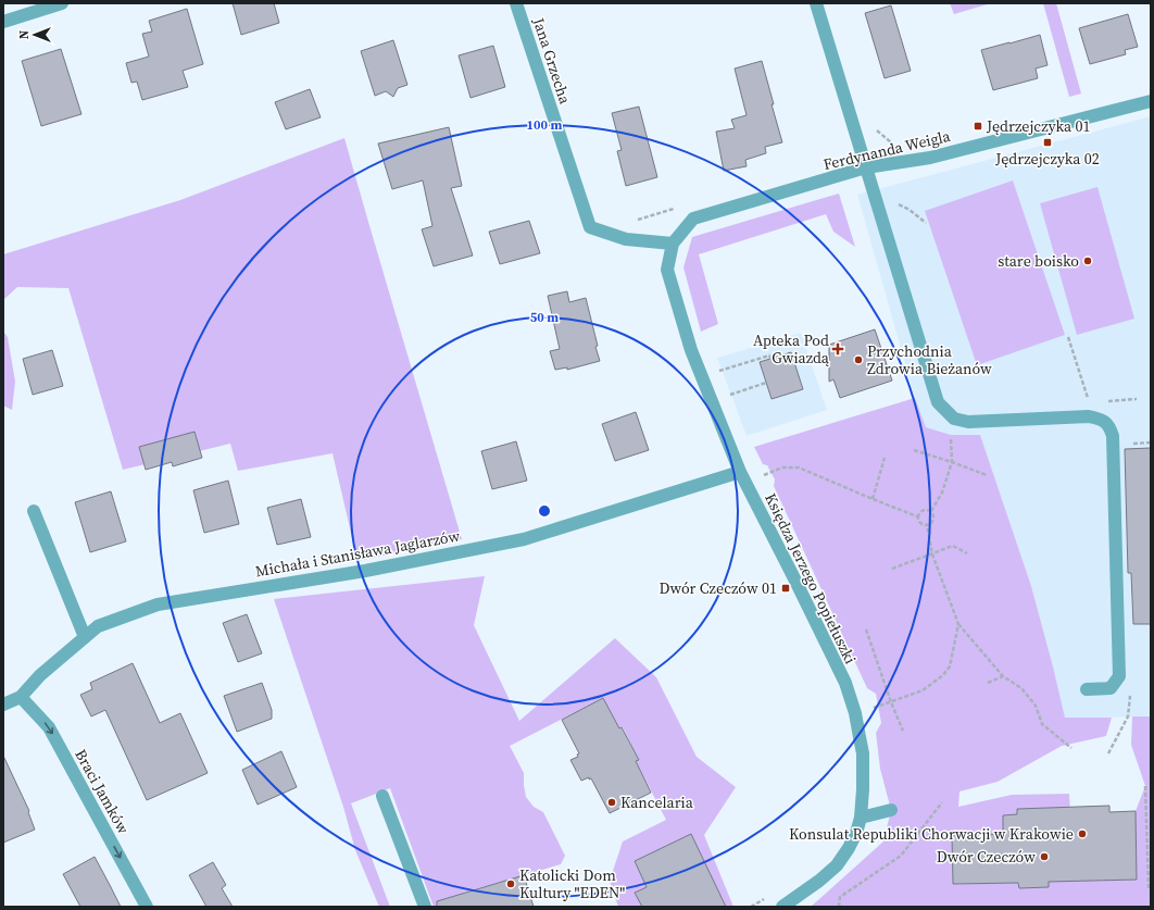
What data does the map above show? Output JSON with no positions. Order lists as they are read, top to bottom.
{
  "streets": {
    "street": [
      "Jana Grzecha",
      "Ferdynanda Weigla",
      "Michała i Stanisława Jaglarzów",
      "Księdza Jerzego Popiełuszki",
      "Braci Jamków"
    ]
  },
  "crossings": [
    ["Jana Grzecha", "Ferdynanda Weigla"],
    ["Jana Grzecha", "Księdza Jerzego Popiełuszki"],
    ["Ferdynanda Weigla", "Księdza Jerzego Popiełuszki"],
    ["Michała i Stanisława Jaglarzów", "Księdza Jerzego Popiełuszki"],
    ["Michała i Stanisława Jaglarzów", "Braci Jamków"]
  ],
  "one_way": ["Braci Jamków"],
  "places": {
    "transit": ["Jędrzejczyka 01", "Jędrzejczyka 02", "Dwór Czeczów 01"],
    "other": [
      "stare boisko",
      "Przychodnia Zdrowia Bieżanów",
      "Kancelaria",
      "Konsulat Republiki Chorwacji w Krakowie",
      "Dwór Czeczów",
      "Katolicki Dom Kultury \"EDEN\""
    ],
    "health": ["Apteka Pod Gwiazdą"]
  },
  "north": "left",
  "rings": ["100 m", "50 m"]
}
